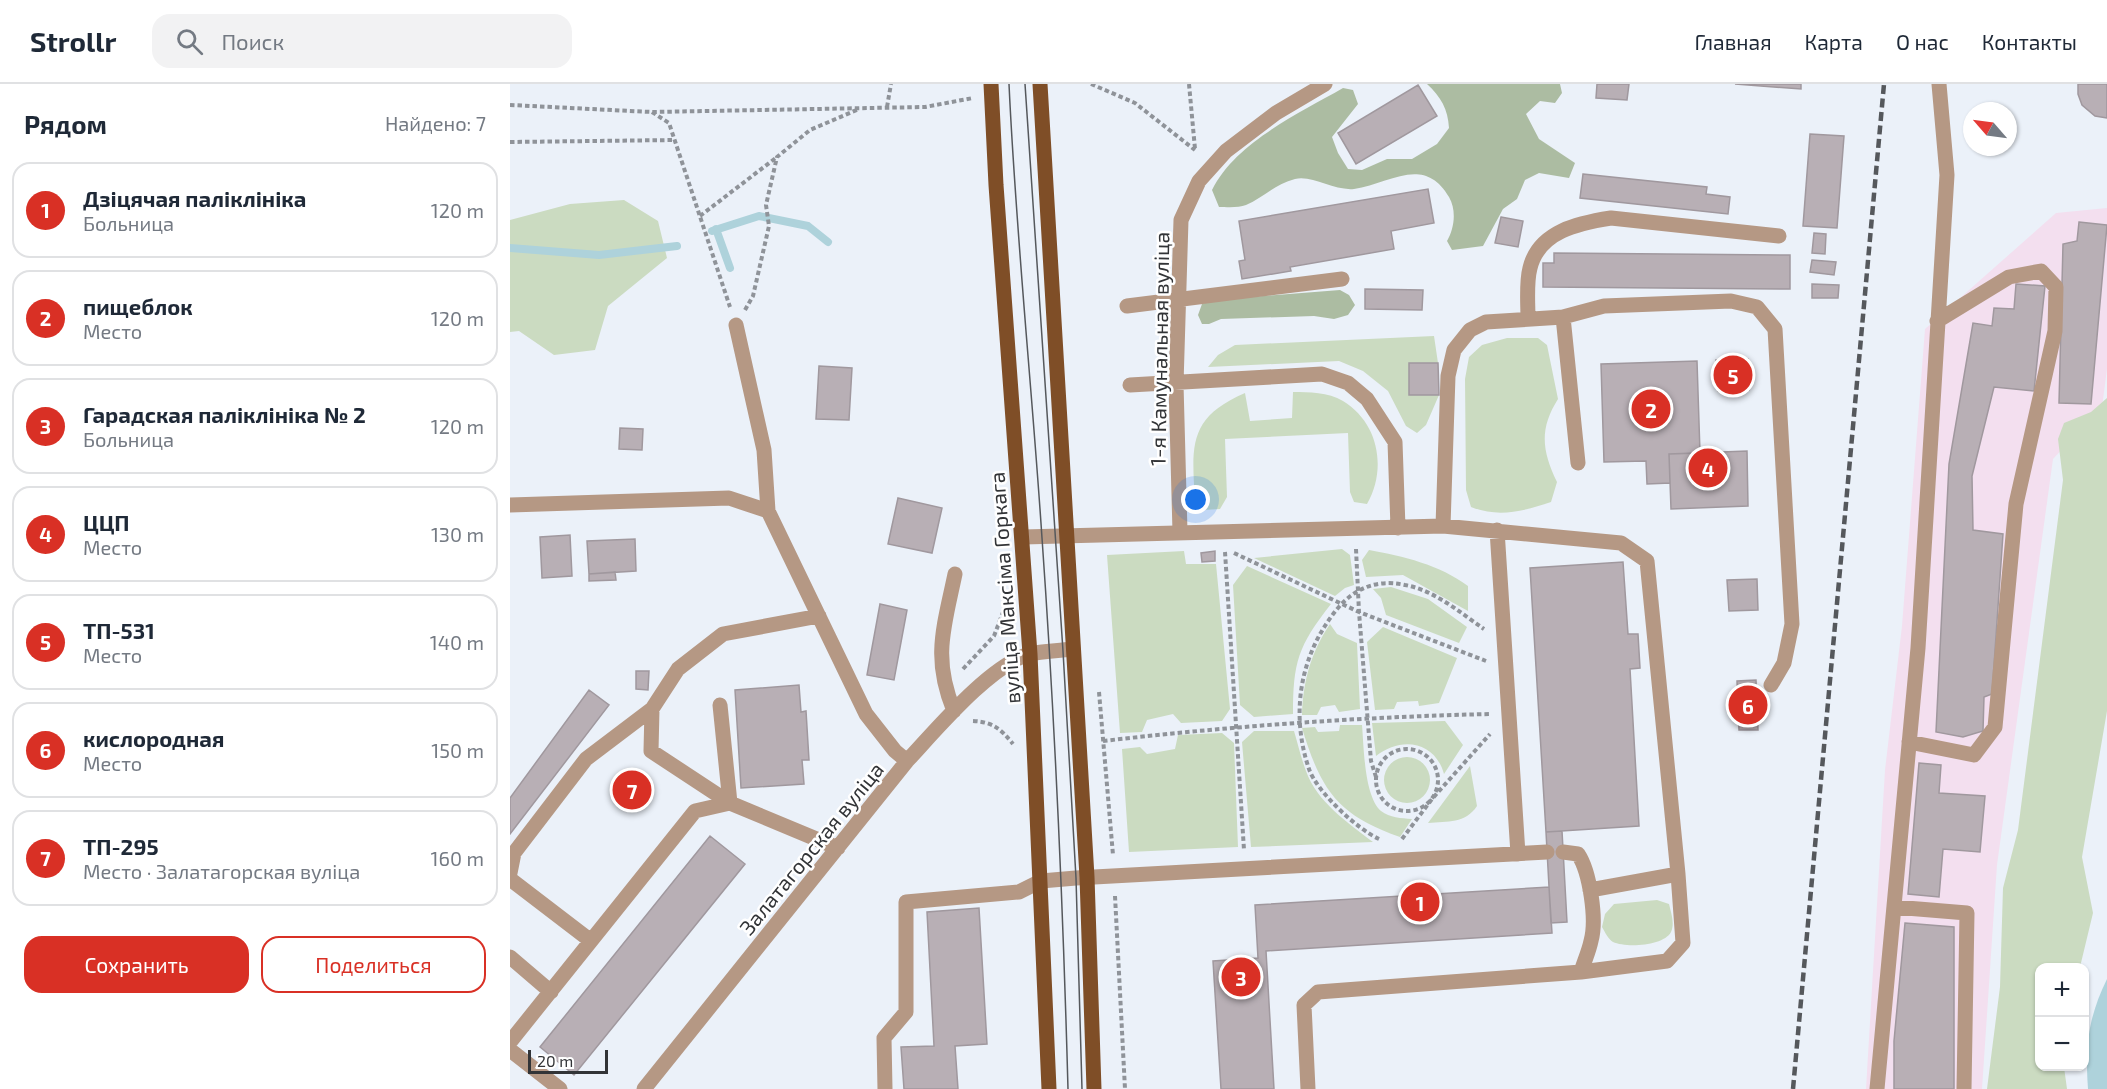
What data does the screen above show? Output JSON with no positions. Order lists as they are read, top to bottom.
{
  "streets": {
    "main road": ["вуліца Максіма Горкага"],
    "street": ["1-я Камунальная вуліца", "Залатагорская вуліца"]
  },
  "crossings": [
    ["вуліца Максіма Горкага", "Залатагорская вуліца"]
  ],
  "scale_bar": "20 m",
  "north": "top left",
  "page": {
    "header": "Strollr",
    "search": "Поиск",
    "nav": [
      "Главная",
      "Карта",
      "О нас",
      "Контакты"
    ],
    "heading": ["Рядом", "Найдено: 7"],
    "list": [
      {
        "mark": "1",
        "name": "Дзіцячая паліклініка",
        "note": "Больница",
        "value": "120 m"
      },
      {
        "mark": "2",
        "name": "пищеблок",
        "note": "Место",
        "value": "120 m"
      },
      {
        "mark": "3",
        "name": "Гарадская паліклініка № 2",
        "note": "Больница",
        "value": "120 m"
      },
      {
        "mark": "4",
        "name": "ЦЦП",
        "note": "Место",
        "value": "130 m"
      },
      {
        "mark": "5",
        "name": "ТП-531",
        "note": "Место",
        "value": "140 m"
      },
      {
        "mark": "6",
        "name": "кислородная",
        "note": "Место",
        "value": "150 m"
      },
      {
        "mark": "7",
        "name": "ТП-295",
        "note": "Место · Залатагорская вуліца",
        "value": "160 m"
      }
    ],
    "pins": [
      "5",
      "2",
      "4",
      "6",
      "7",
      "1",
      "3"
    ],
    "buttons": ["Сохранить", "Поделиться"],
    "map_buttons": ["+", "−"],
    "scale": "20 m"
  }
}
